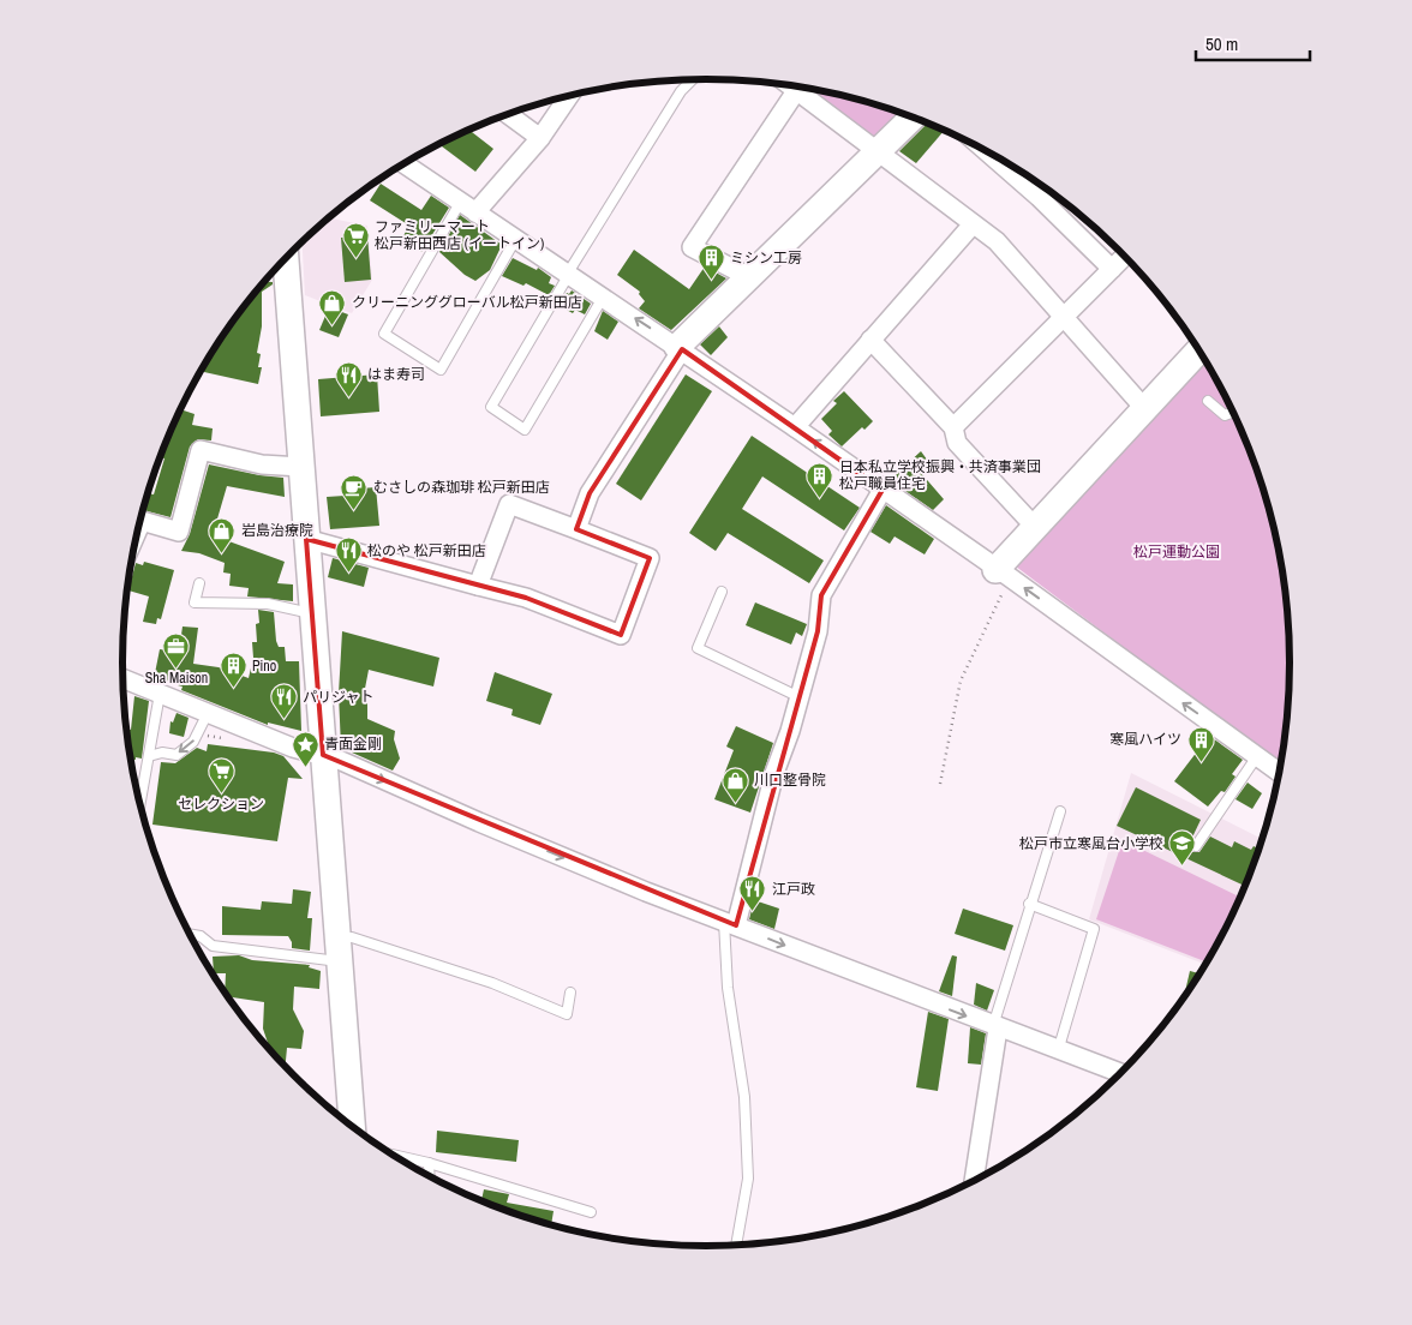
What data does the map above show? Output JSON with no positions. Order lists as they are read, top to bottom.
{
  "parks": ["松戸運動公園"],
  "places": {
    "supermarket": ["ファミリーマート 松戸新田西店 (イートイン)", "セレクション"],
    "building": [
      "ミシン工房",
      "日本私立学校振興・共済事業団 松戸職員住宅",
      "Pino",
      "寒風ハイツ"
    ],
    "shop": ["クリーニンググローバル松戸新田店", "岩島治療院", "川口整骨院"],
    "restaurant": [
      "はま寿司",
      "松のや 松戸新田店",
      "パリジャト",
      "江戸政"
    ],
    "cafe": ["むさしの森珈琲 松戸新田店"],
    "office": ["Sha Maison"],
    "place": ["青面金剛"],
    "school or university": ["松戸市立寒風台小学校"]
  },
  "scale_bar": "50 m"
}
